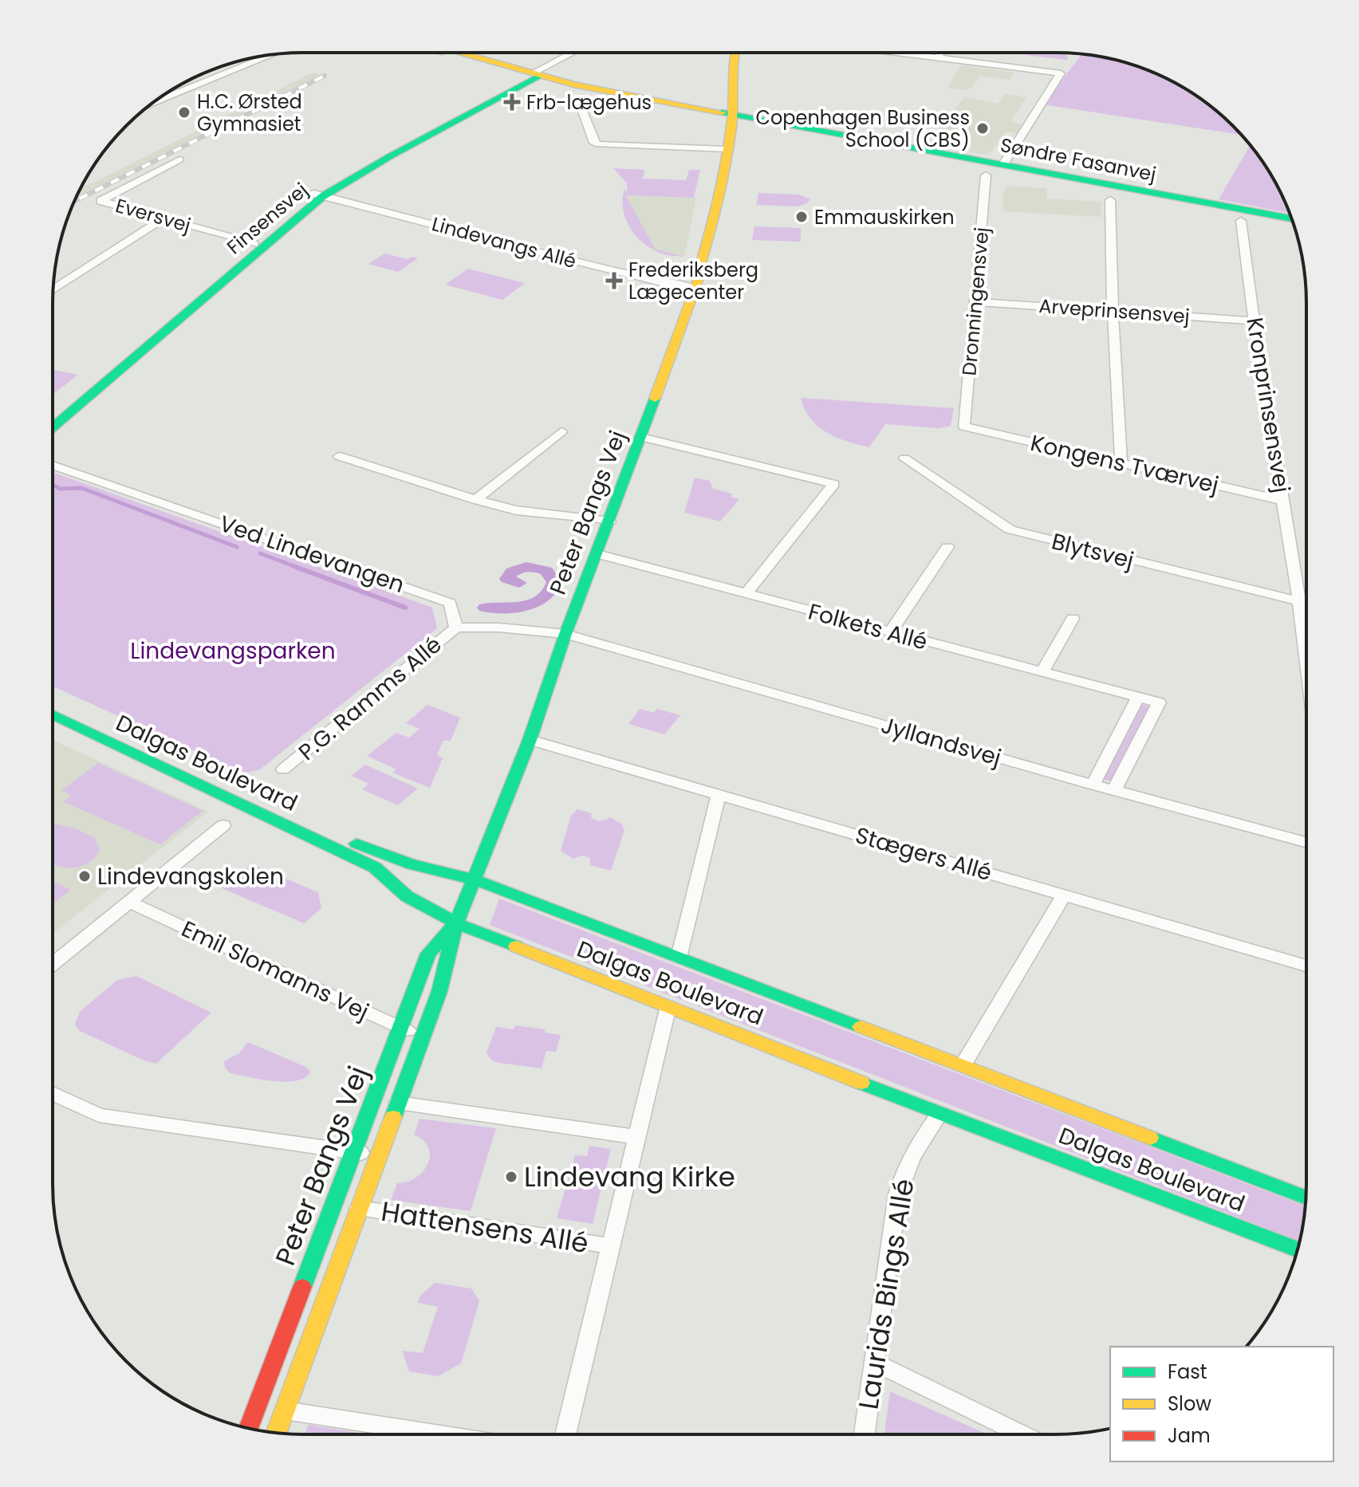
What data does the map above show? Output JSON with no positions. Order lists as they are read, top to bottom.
{
  "streets": {
    "street": [
      "Søndre Fasanvej",
      "Eversvej",
      "Finsensvej",
      "Lindevangs Allé",
      "Dronningensvej",
      "Arveprinsensvej",
      "Kronprinsensvej",
      "Kongens Tværvej",
      "Peter Bangs Vej",
      "Blytsvej",
      "Ved Lindevangen",
      "Folkets Allé",
      "P.G. Ramms Allé",
      "Jyllandsvej",
      "Dalgas Boulevard",
      "Stægers Allé",
      "Emil Slomanns Vej",
      "Hattensens Allé",
      "Laurids Bings Allé"
    ]
  },
  "crossings": [
    ["Søndre Fasanvej", "Finsensvej"],
    ["Søndre Fasanvej", "Peter Bangs Vej"],
    ["Eversvej", "Finsensvej"],
    ["Finsensvej", "Lindevangs Allé"],
    ["Lindevangs Allé", "Peter Bangs Vej"],
    ["Dronningensvej", "Arveprinsensvej"],
    ["Dronningensvej", "Kongens Tværvej"],
    ["Arveprinsensvej", "Kronprinsensvej"],
    ["Kronprinsensvej", "Kongens Tværvej"],
    ["Kronprinsensvej", "Blytsvej"],
    ["Peter Bangs Vej", "Folkets Allé"],
    ["Peter Bangs Vej", "Jyllandsvej"],
    ["Peter Bangs Vej", "Dalgas Boulevard"],
    ["Peter Bangs Vej", "Stægers Allé"],
    ["Peter Bangs Vej", "Emil Slomanns Vej"],
    ["Peter Bangs Vej", "Hattensens Allé"],
    ["Ved Lindevangen", "P.G. Ramms Allé"],
    ["Folkets Allé", "Jyllandsvej"],
    ["Dalgas Boulevard", "Hattensens Allé"],
    ["Dalgas Boulevard", "Laurids Bings Allé"]
  ],
  "parks": ["Lindevangsparken"],
  "places": {
    "health": ["Frb-lægehus", "Frederiksberg Lægecenter"],
    "other": [
      "H.C. Ørsted Gymnasiet",
      "Copenhagen Business School (CBS)",
      "Emmauskirken",
      "Lindevangskolen",
      "Lindevang Kirke"
    ]
  },
  "legend": ["Fast", "Slow", "Jam"]
}
